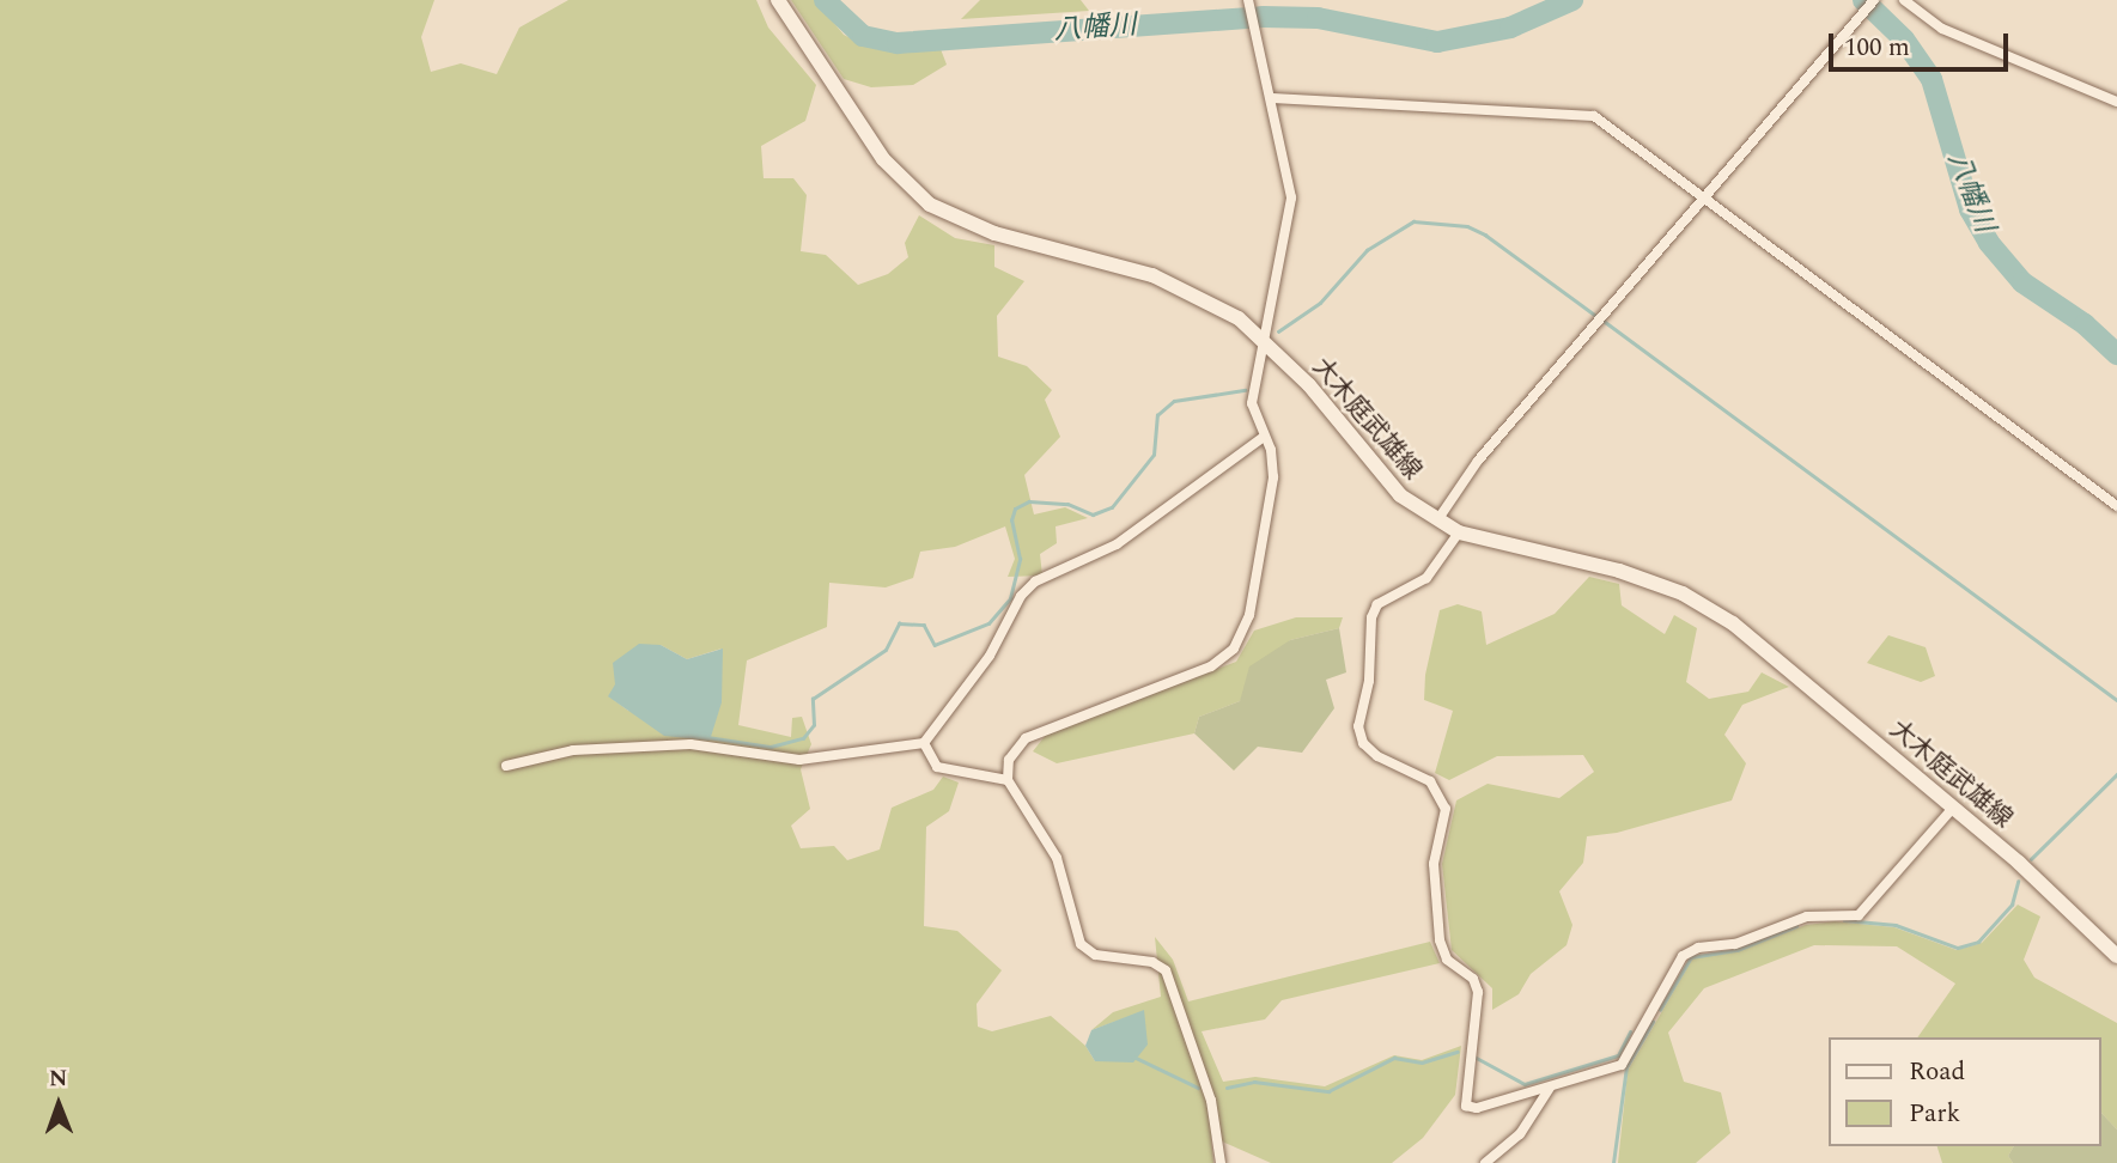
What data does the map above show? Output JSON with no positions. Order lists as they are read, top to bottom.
{
  "streets": {
    "main road": ["大木庭武雄線"]
  },
  "water": ["八幡川"],
  "legend": ["Road", "Park"],
  "scale_bar": "100 m",
  "north": "top"
}
